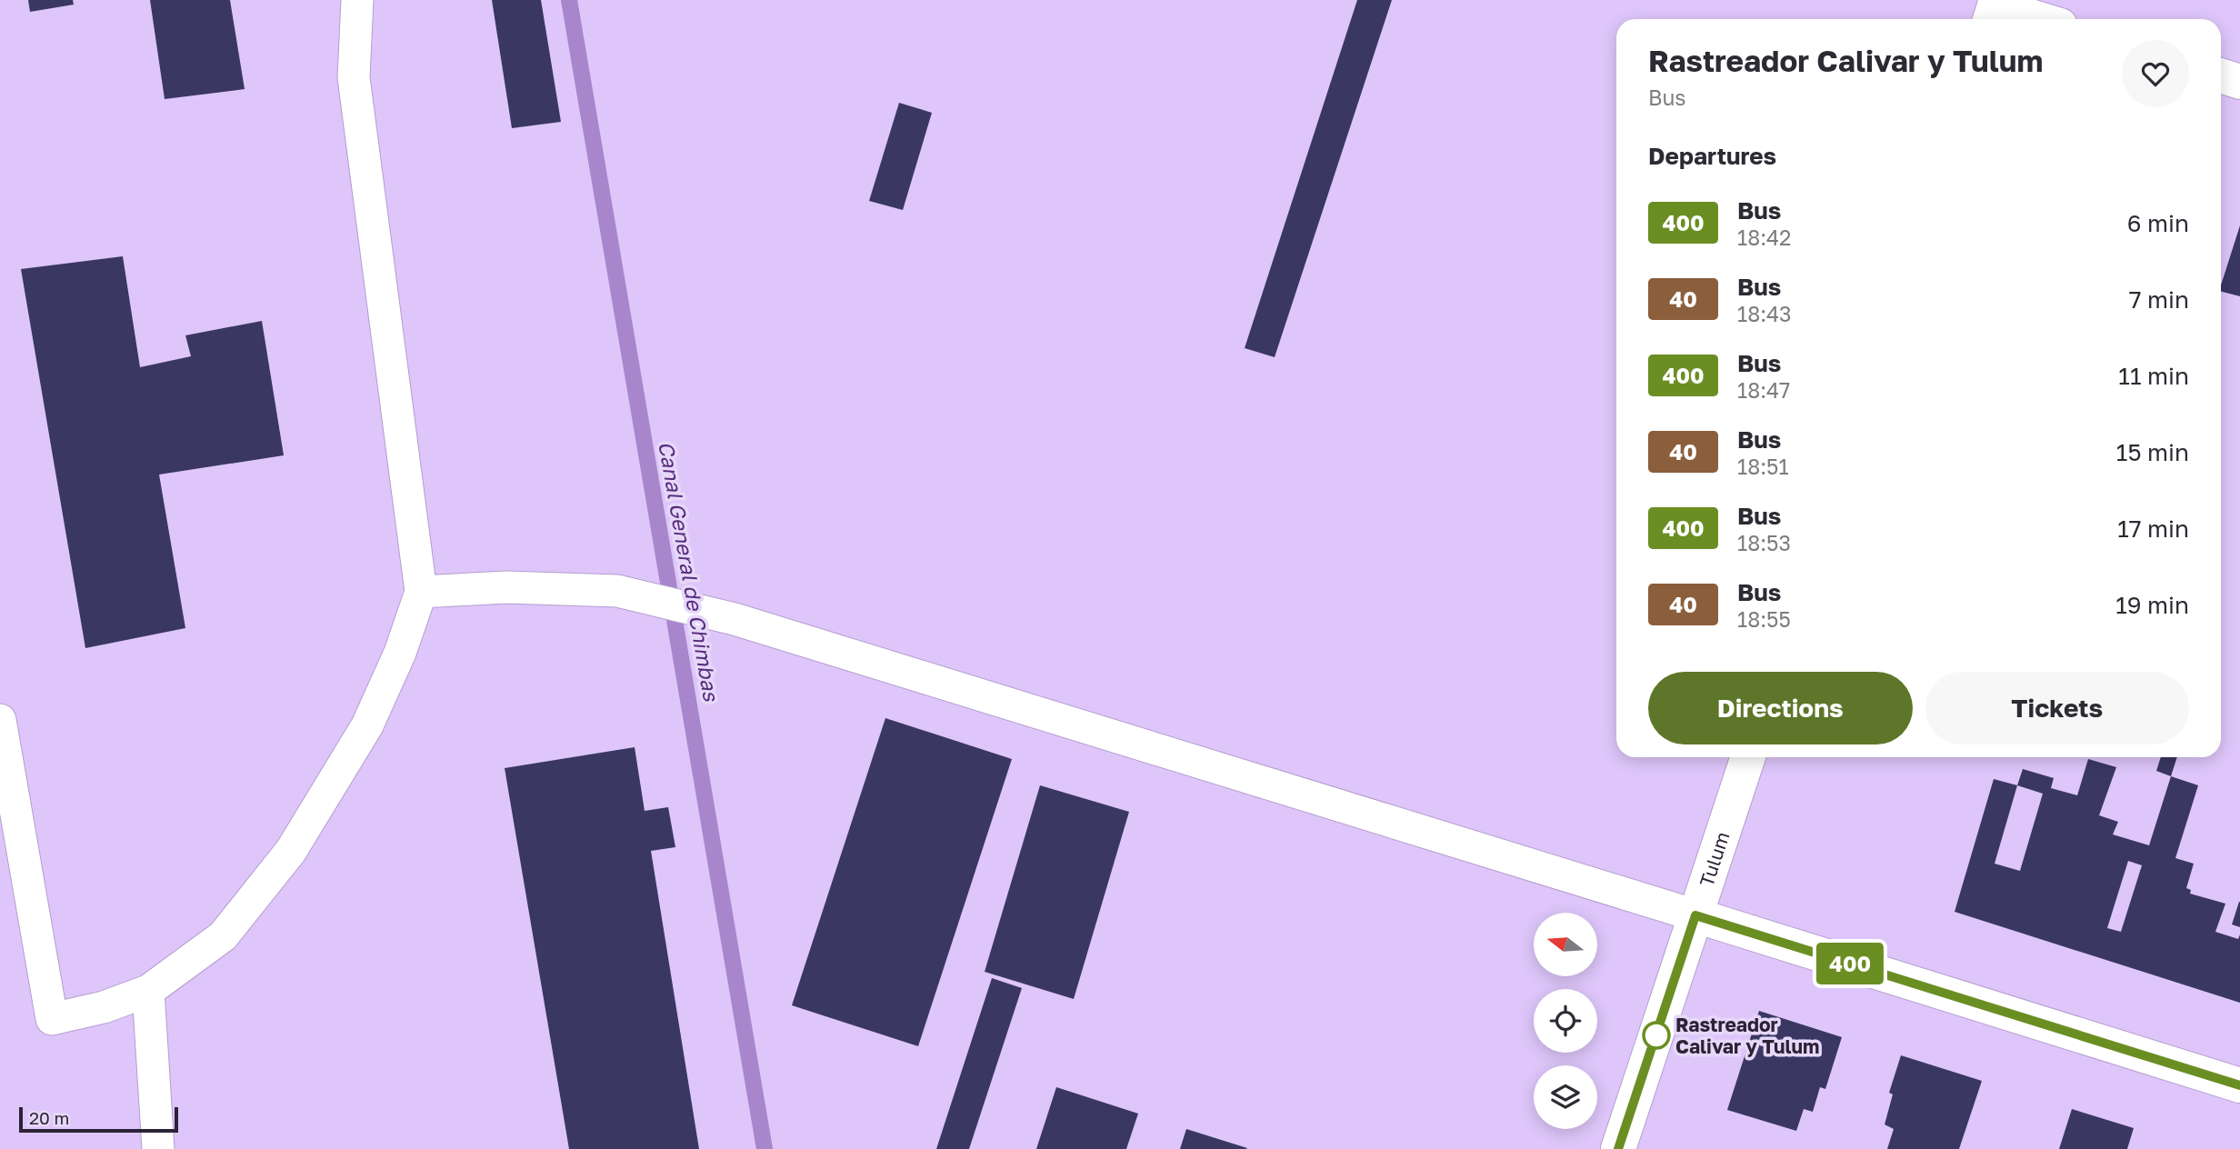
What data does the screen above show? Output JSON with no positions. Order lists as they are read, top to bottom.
{
  "streets": {
    "main road": ["Tulum"]
  },
  "water": ["Canal General de Chimbas"],
  "places": ["Rastreador Calivar y Tulum"],
  "lines": ["bus line 400"],
  "scale_bar": "20 m",
  "north": "left",
  "page": {
    "on_map": "400",
    "heading": [
      ["Rastreador Calivar y Tulum", "Bus"],
      "Departures"
    ],
    "list": [
      {
        "mark": "400",
        "name": "Bus",
        "note": "18:42",
        "value": "6 min"
      },
      {
        "mark": "40",
        "name": "Bus",
        "note": "18:43",
        "value": "7 min"
      },
      {
        "mark": "400",
        "name": "Bus",
        "note": "18:47",
        "value": "11 min"
      },
      {
        "mark": "40",
        "name": "Bus",
        "note": "18:51",
        "value": "15 min"
      },
      {
        "mark": "400",
        "name": "Bus",
        "note": "18:53",
        "value": "17 min"
      },
      {
        "mark": "40",
        "name": "Bus",
        "note": "18:55",
        "value": "19 min"
      }
    ],
    "buttons": ["Directions", "Tickets"],
    "scale": "20 m"
  }
}
